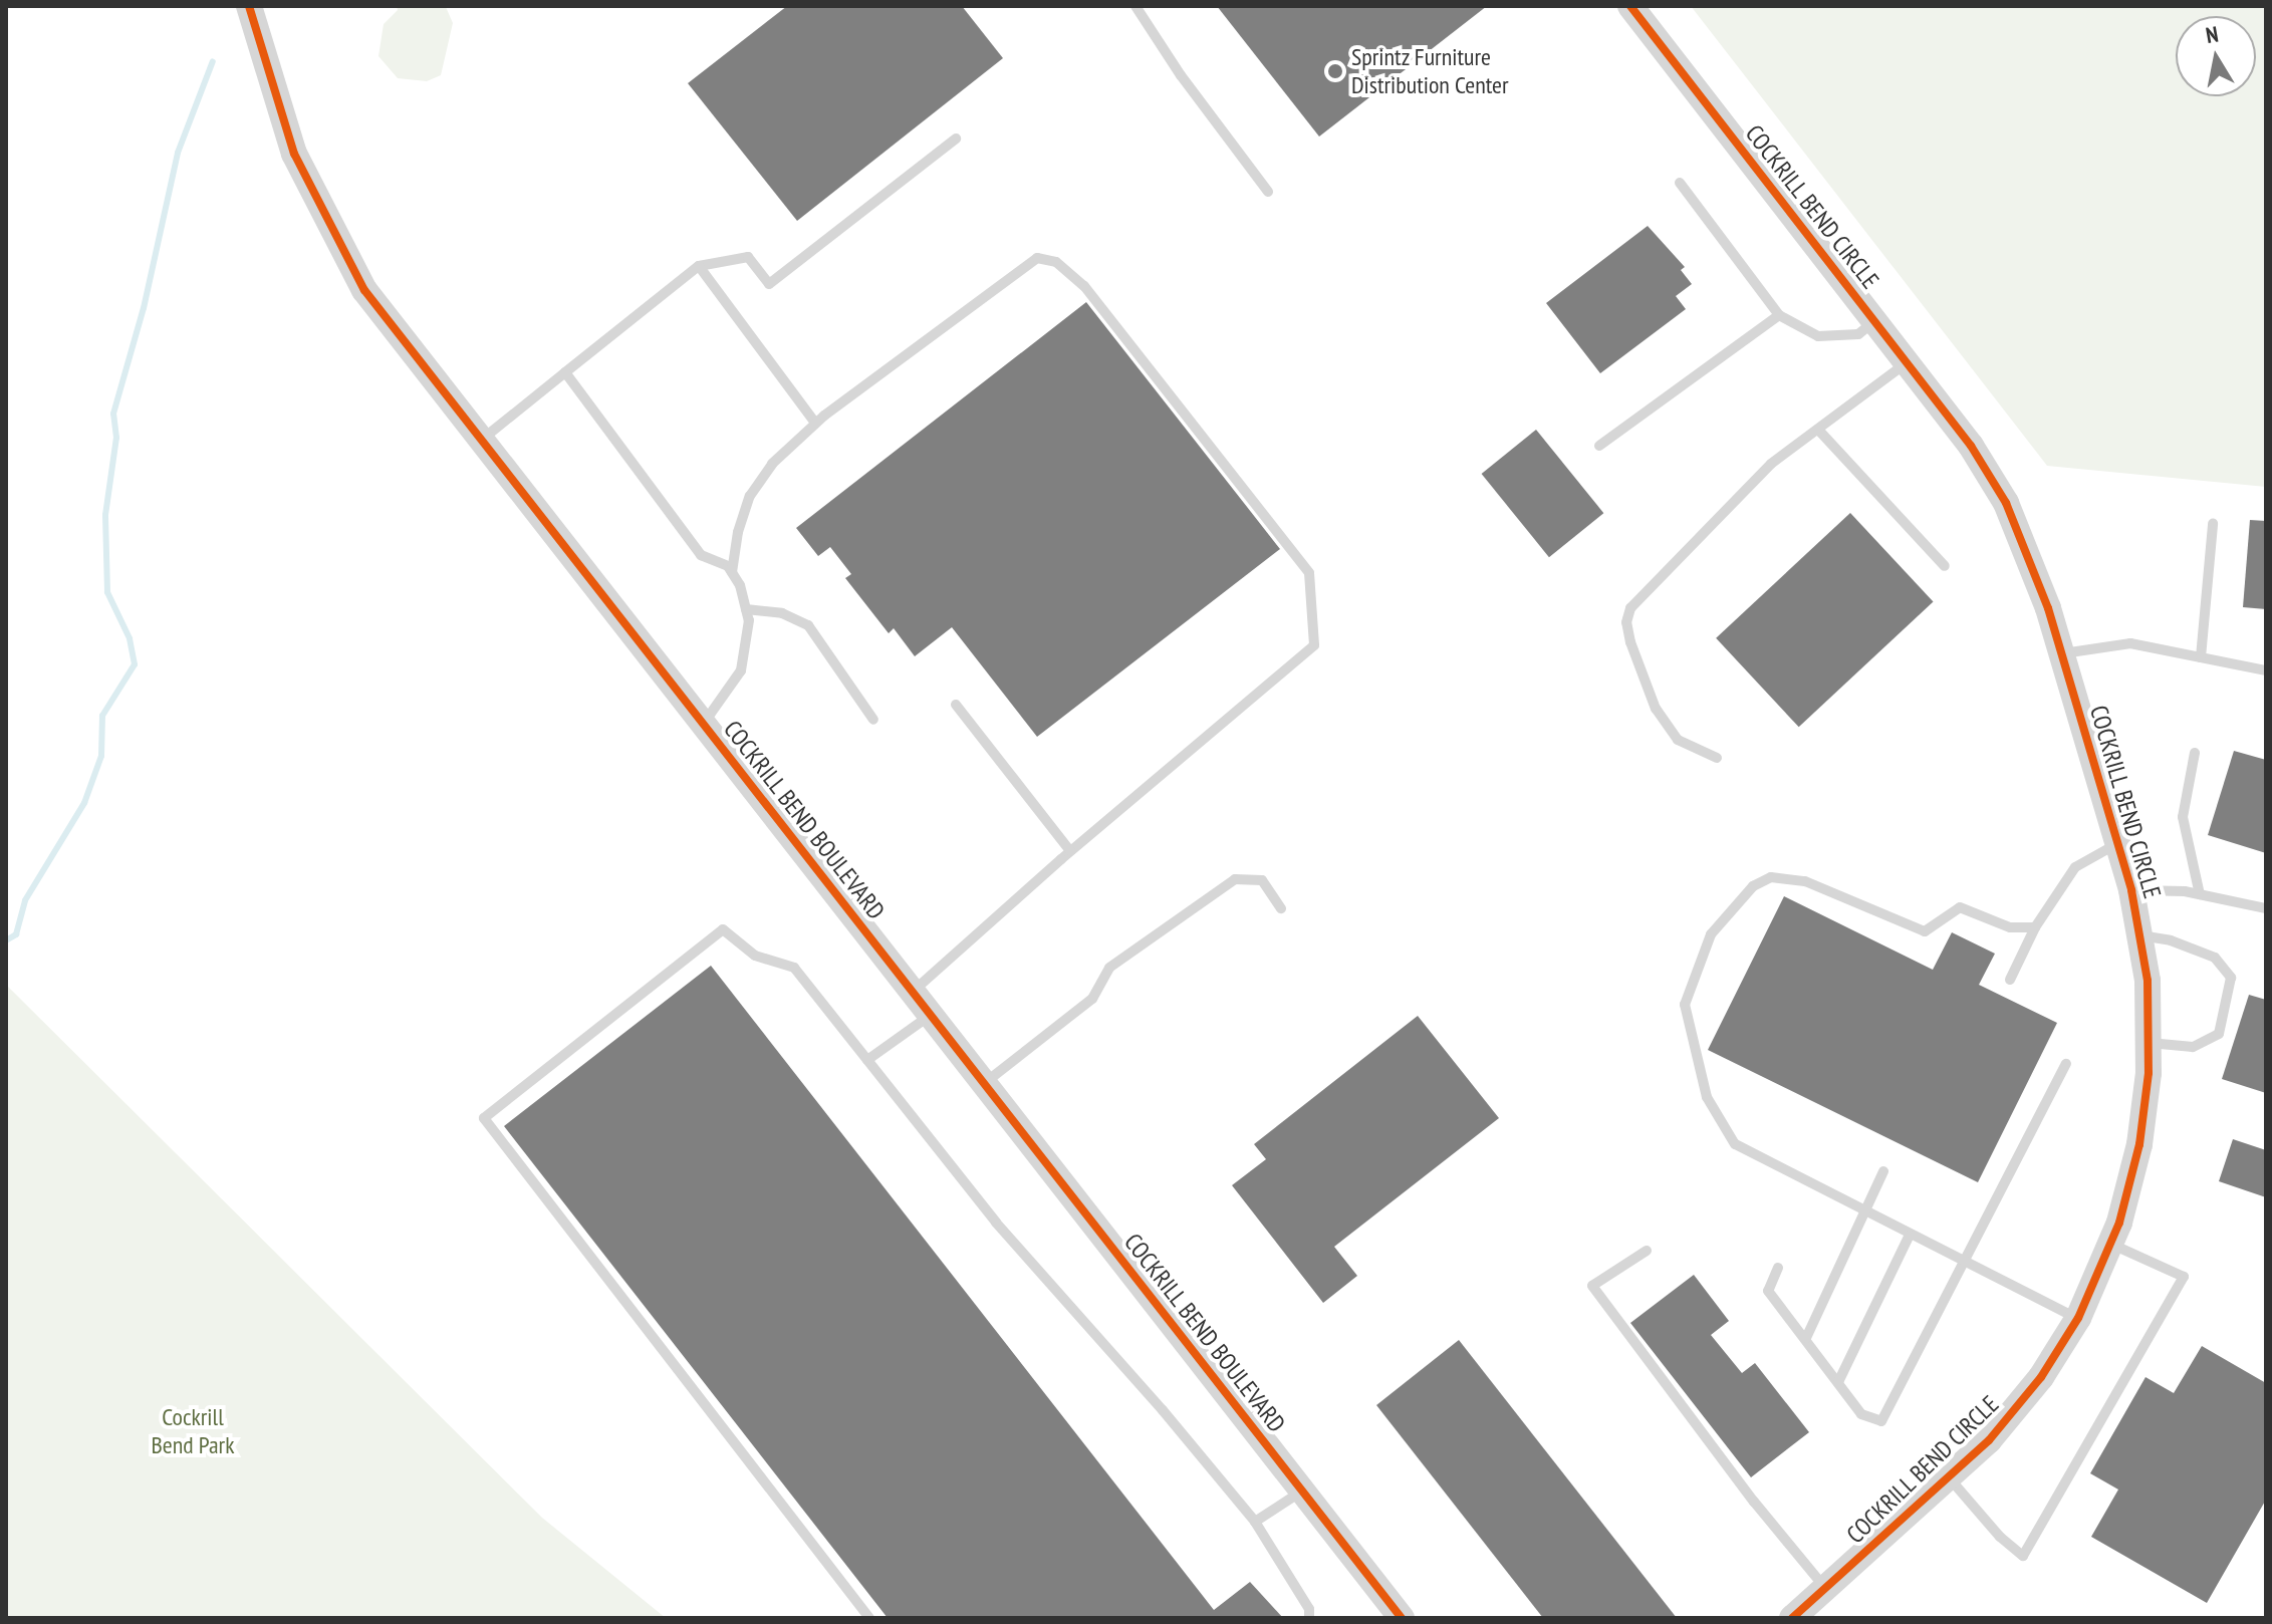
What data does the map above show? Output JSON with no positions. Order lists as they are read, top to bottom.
{
  "streets": {
    "street": ["COCKRILL BEND CIRCLE", "COCKRILL BEND BOULEVARD"]
  },
  "parks": ["Cockrill Bend Park"],
  "places": ["Sprintz Furniture Distribution Center"],
  "north": "top"
}
